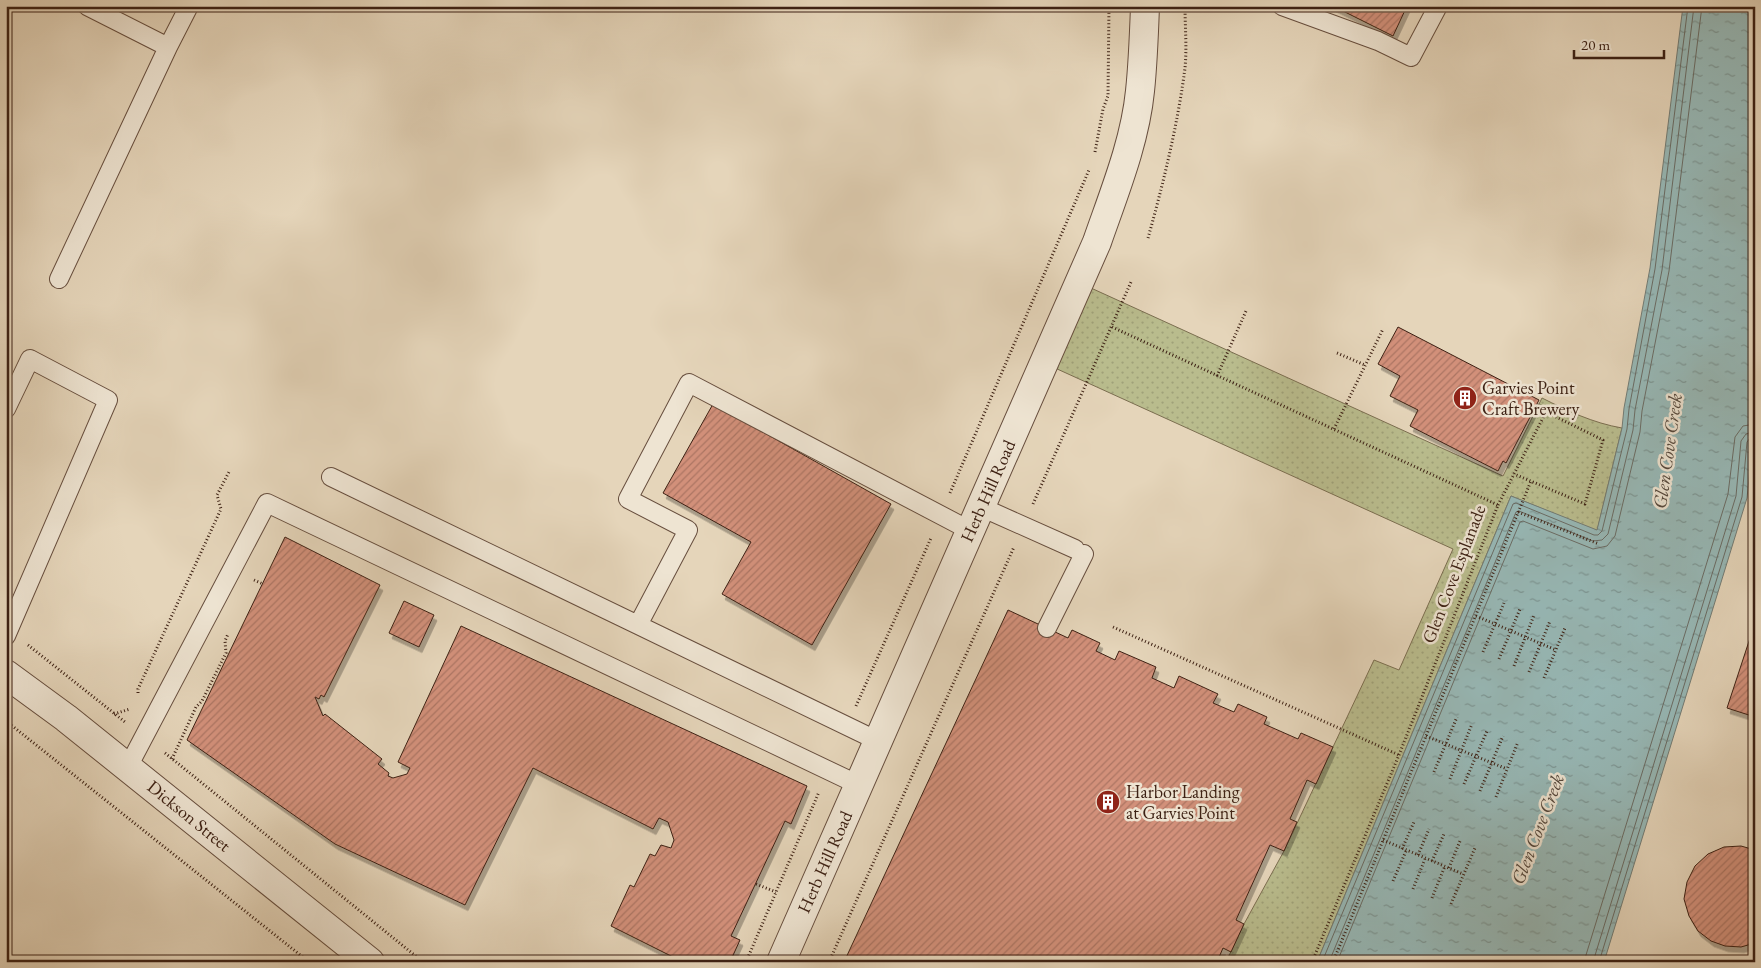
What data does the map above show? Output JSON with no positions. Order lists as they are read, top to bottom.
{
  "streets": {
    "street": ["Herb Hill Road", "Dickson Street"],
    "path": ["Glen Cove Esplanade"]
  },
  "water": ["Glen Cove Creek"],
  "places": {
    "building": ["Garvies Point Craft Brewery", "Harbor Landing at Garvies Point"]
  },
  "scale_bar": "20 m"
}
